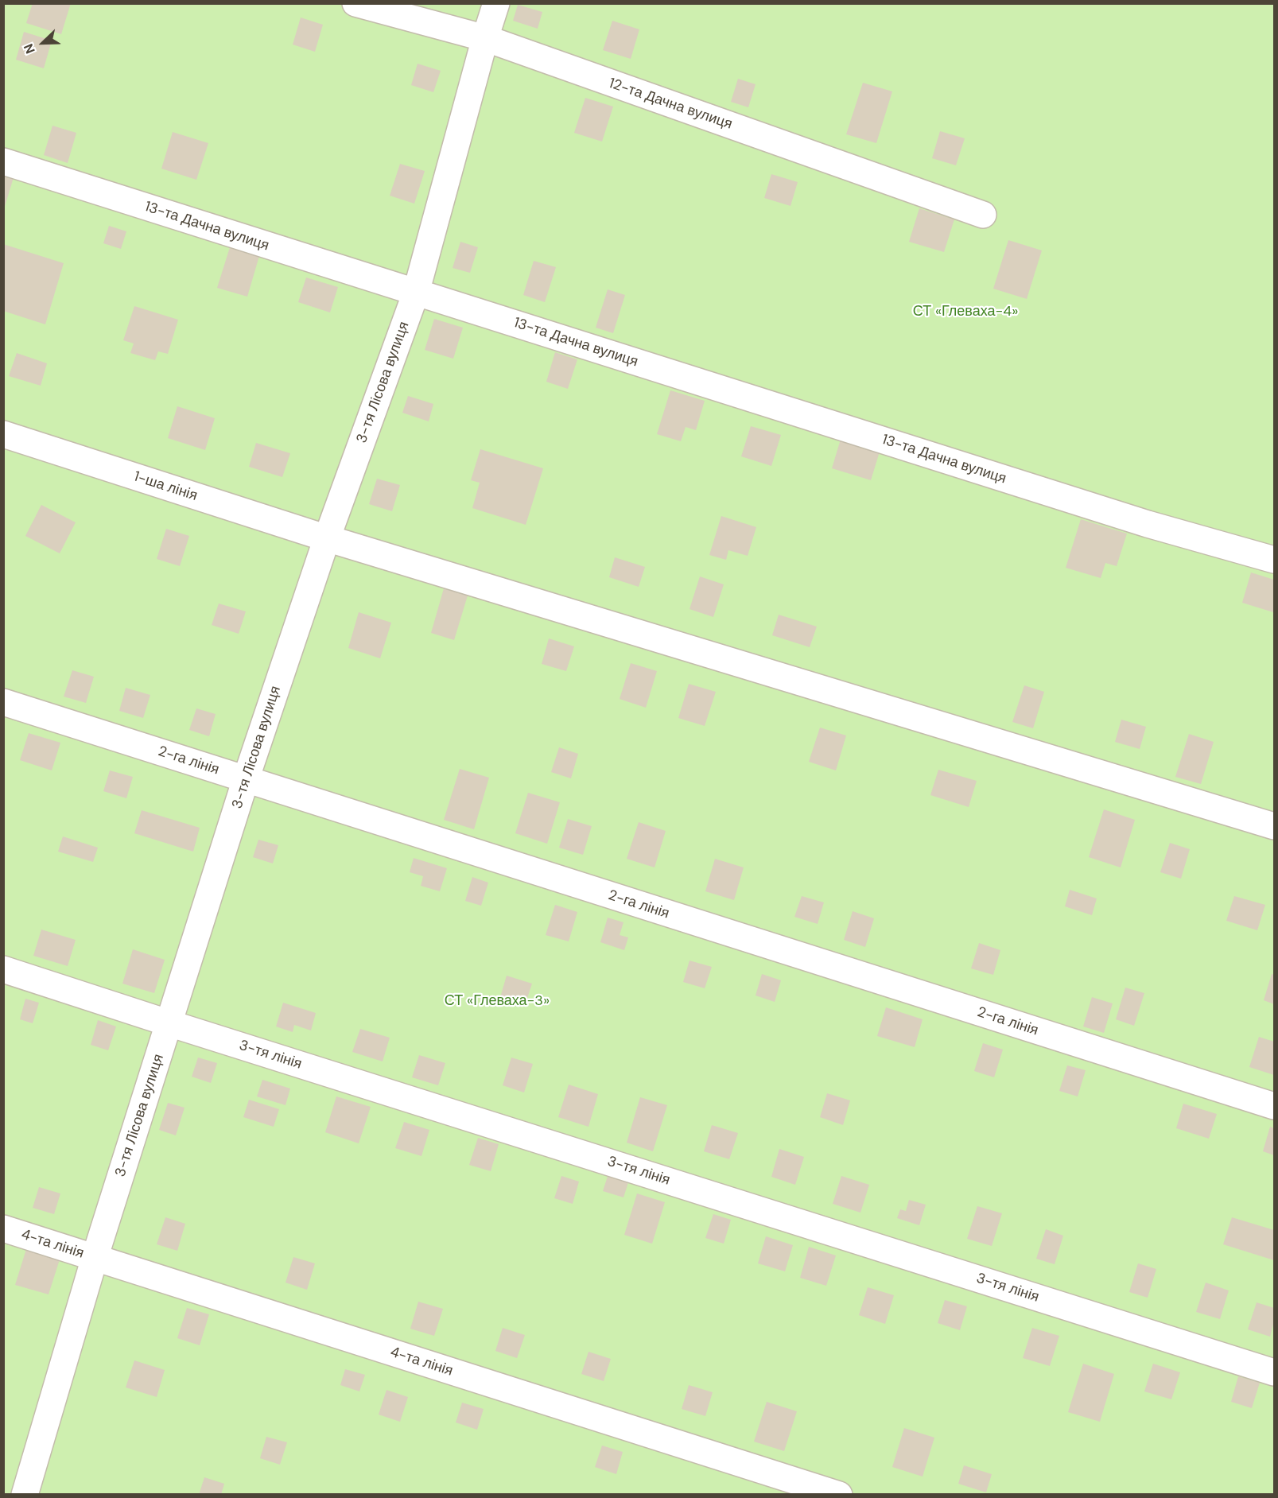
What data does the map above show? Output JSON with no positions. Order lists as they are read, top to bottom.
{
  "streets": {
    "street": [
      "12-та Дачна вулиця",
      "13-та Дачна вулиця",
      "3-тя Лісова вулиця",
      "1-ша лінія",
      "2-га лінія",
      "3-тя лінія",
      "4-та лінія"
    ]
  },
  "crossings": [
    ["12-та Дачна вулиця", "3-тя Лісова вулиця"],
    ["13-та Дачна вулиця", "3-тя Лісова вулиця"],
    ["3-тя Лісова вулиця", "1-ша лінія"],
    ["3-тя Лісова вулиця", "2-га лінія"],
    ["3-тя Лісова вулиця", "3-тя лінія"],
    ["3-тя Лісова вулиця", "4-та лінія"]
  ],
  "parks": ["СТ «Глеваха-4»", "СТ «Глеваха-3»"],
  "north": "bottom left"
}
